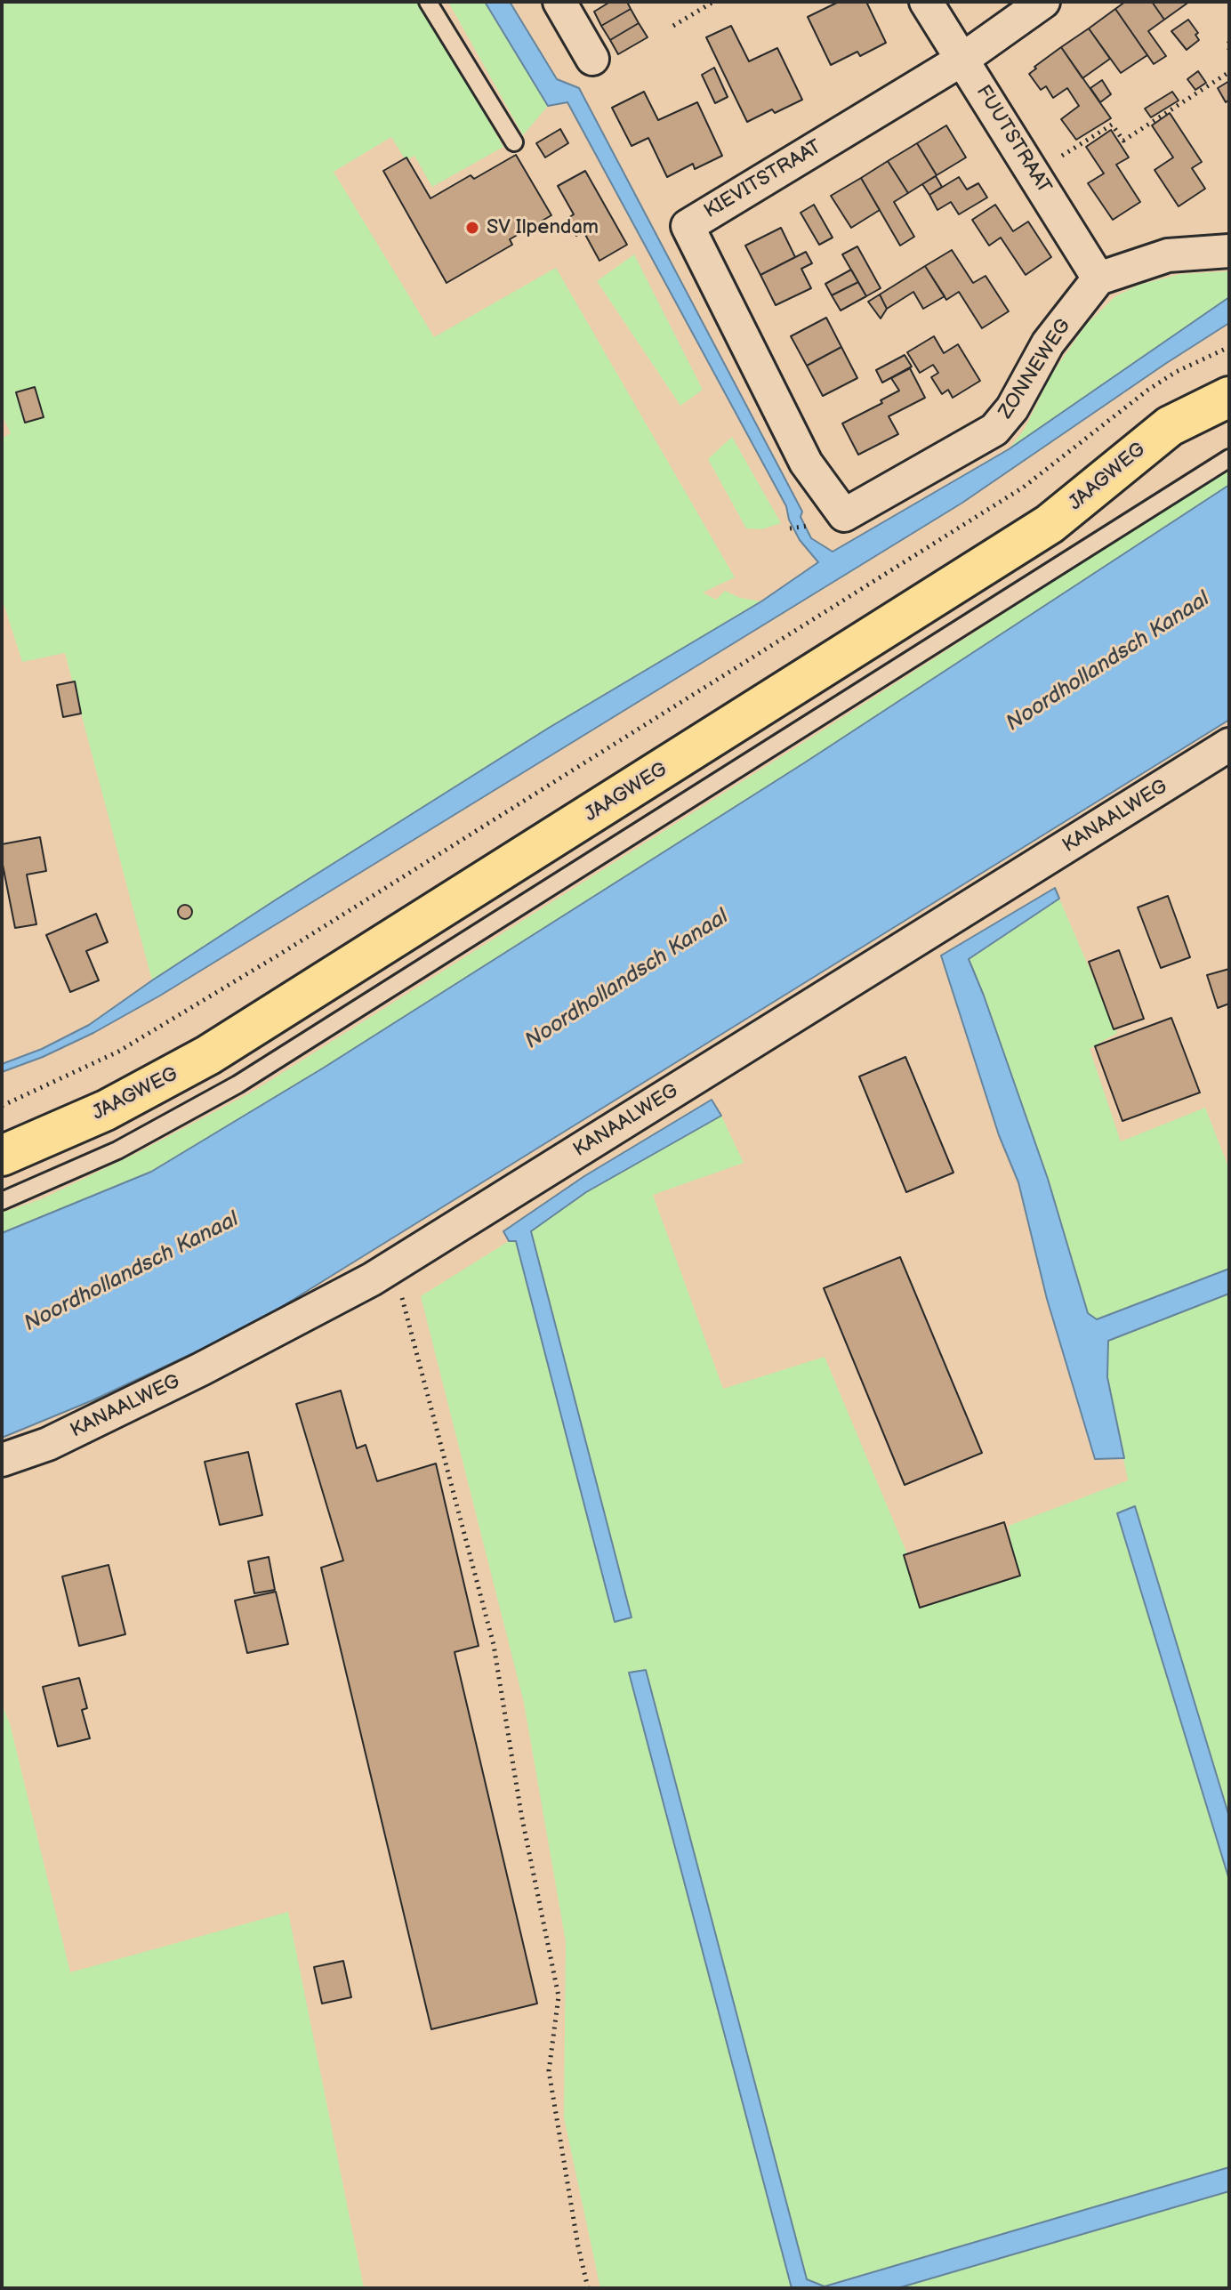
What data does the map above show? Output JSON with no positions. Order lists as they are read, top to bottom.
{
  "streets": {
    "main road": ["JAAGWEG"],
    "street": [
      "FUUTSTRAAT",
      "KIEVITSTRAAT",
      "ZONNEWEG",
      "KANAALWEG"
    ]
  },
  "crossings": [
    ["FUUTSTRAAT", "KIEVITSTRAAT"],
    ["FUUTSTRAAT", "ZONNEWEG"],
    ["KIEVITSTRAAT", "ZONNEWEG"]
  ],
  "water": ["Noordhollandsch Kanaal"],
  "places": ["SV Ilpendam"]
}
